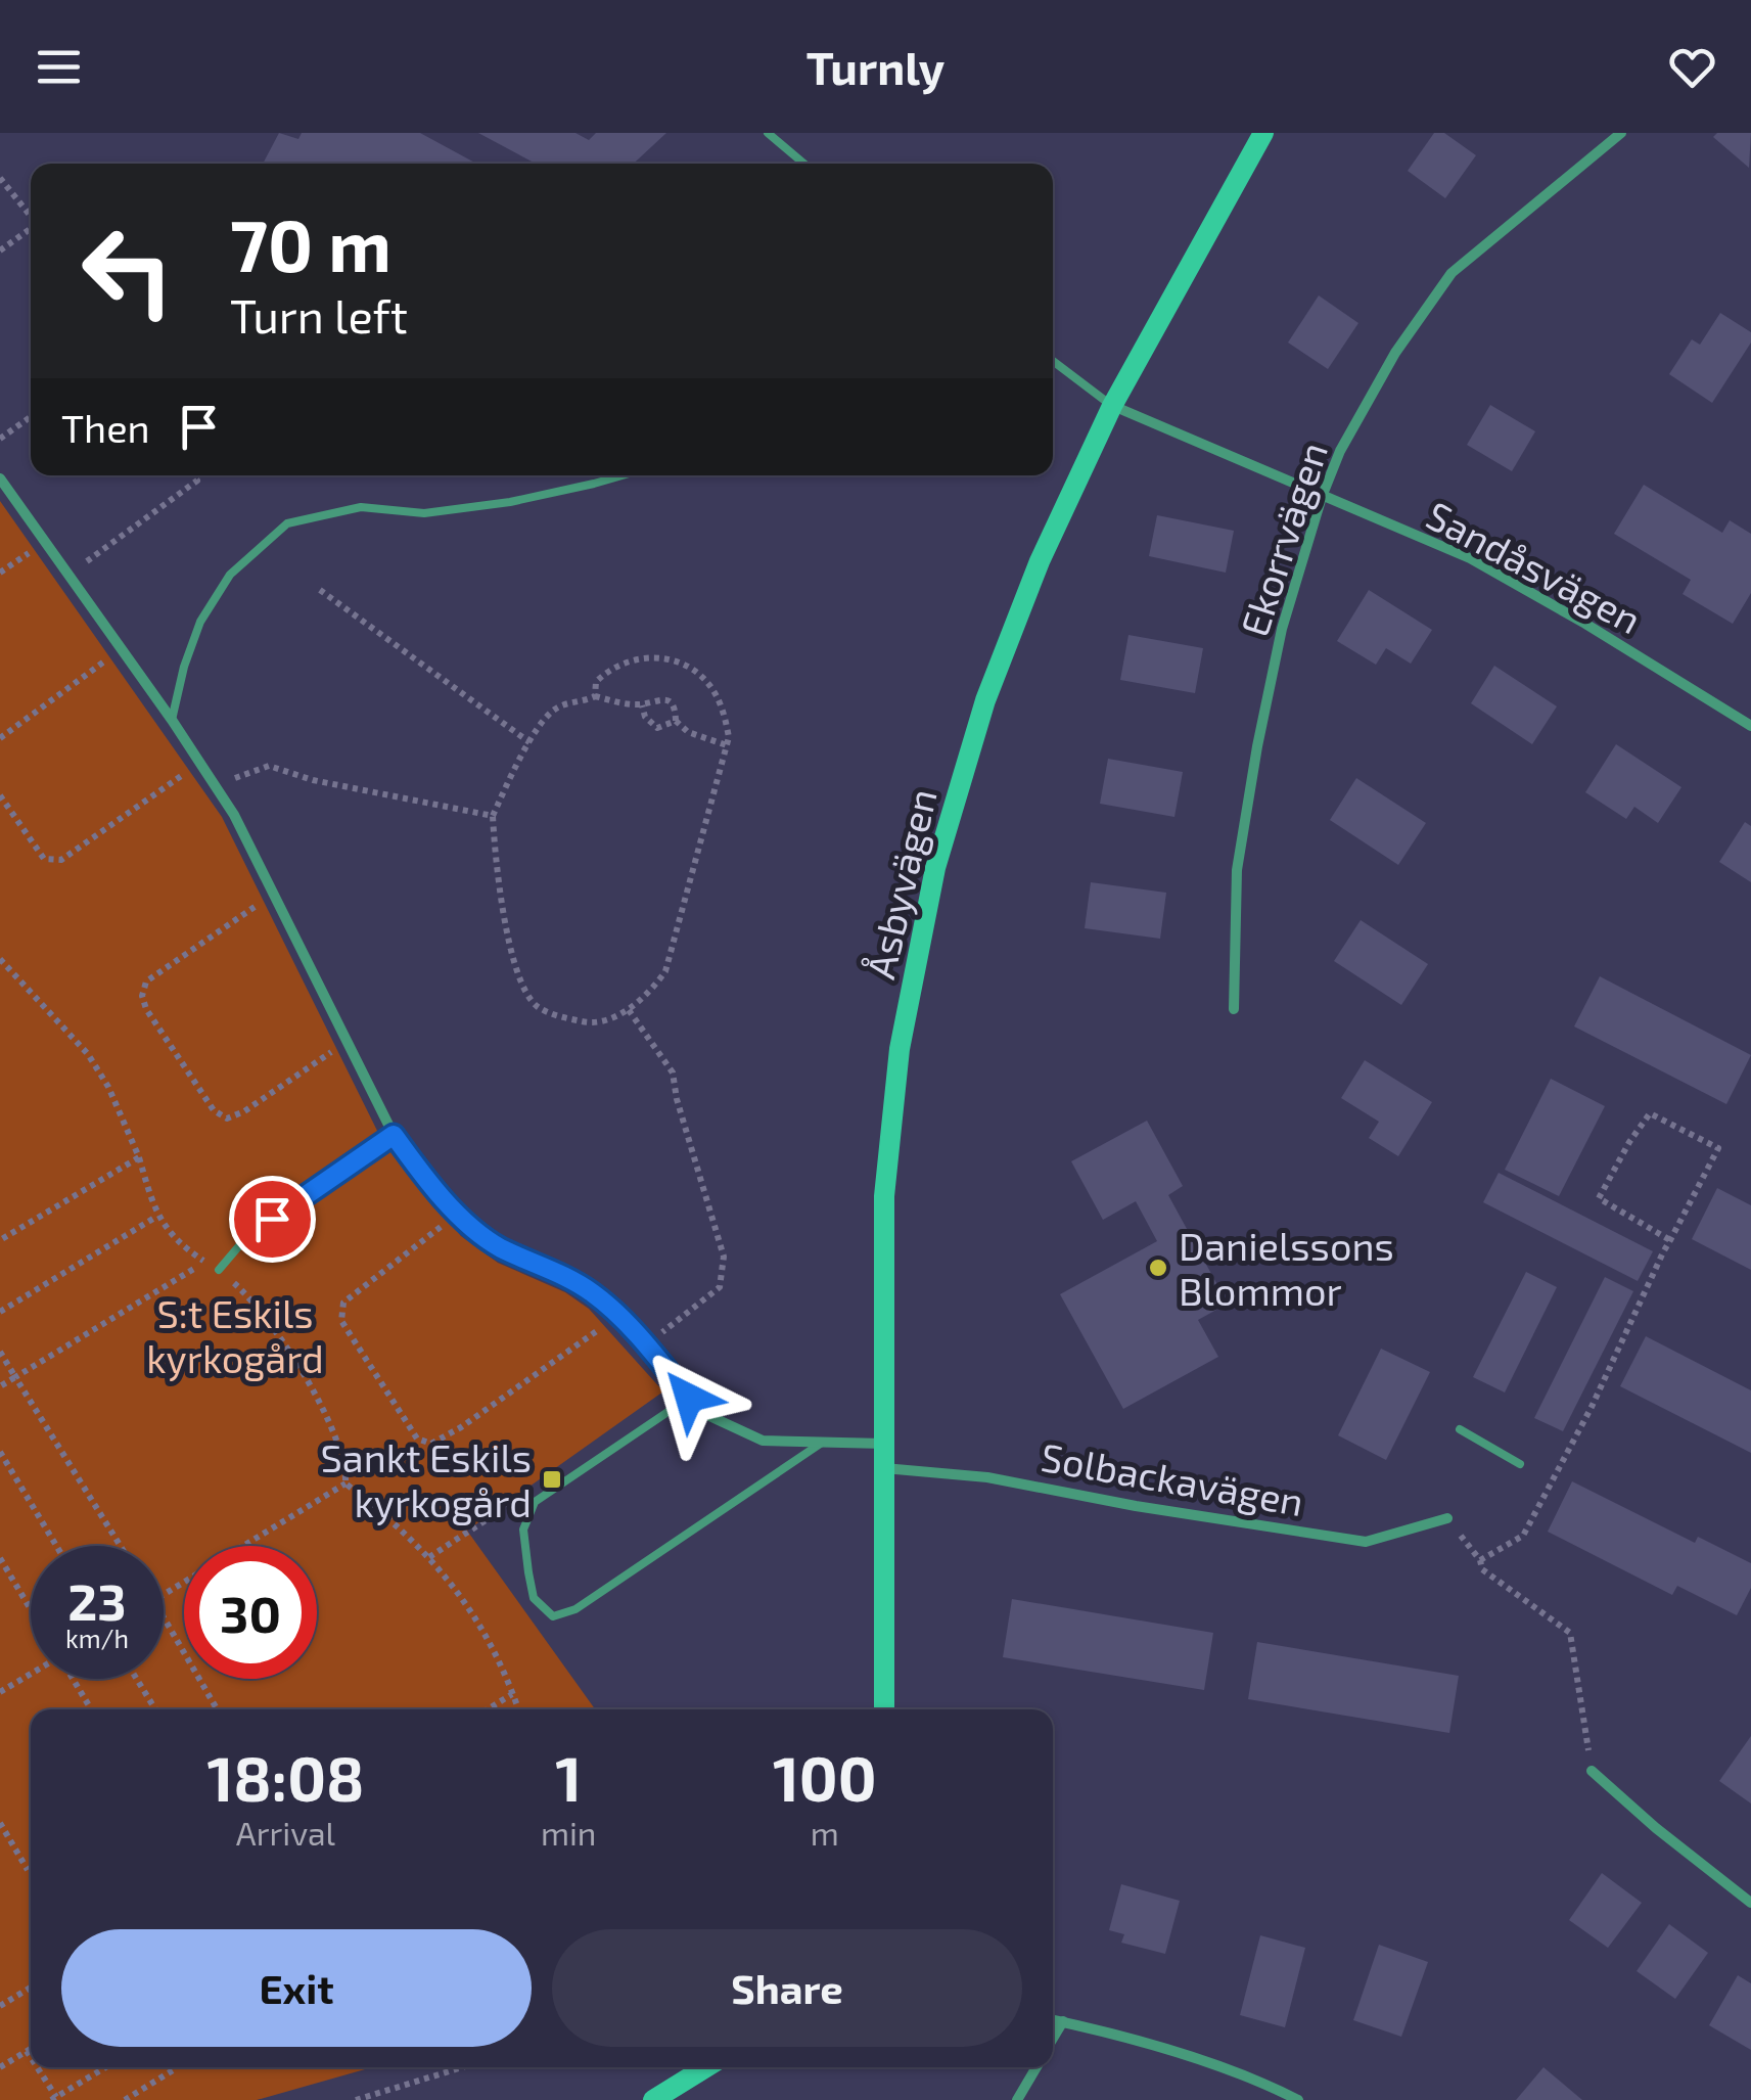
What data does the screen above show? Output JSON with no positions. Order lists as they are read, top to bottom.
{
  "streets": {
    "street": [
      "Ekorrvägen",
      "Sandåsvägen",
      "Åsbyvägen",
      "Solbackavägen"
    ]
  },
  "crossings": [
    ["Ekorrvägen", "Sandåsvägen"],
    ["Sandåsvägen", "Åsbyvägen"],
    ["Åsbyvägen", "Solbackavägen"]
  ],
  "parks": ["S:t Eskils kyrkogård"],
  "places": {
    "other": ["Danielssons Blommor"],
    "transit": ["Sankt Eskils kyrkogård"]
  },
  "page": {
    "header": "Turnly",
    "turn": ["70 m", "Turn left"],
    "then": "Then",
    "speed": "23 km/h",
    "limit": "30",
    "eta": [
      "18:08",
      "Arrival",
      "1",
      "min",
      "100",
      "m"
    ],
    "buttons": ["Exit", "Share"]
  }
}
